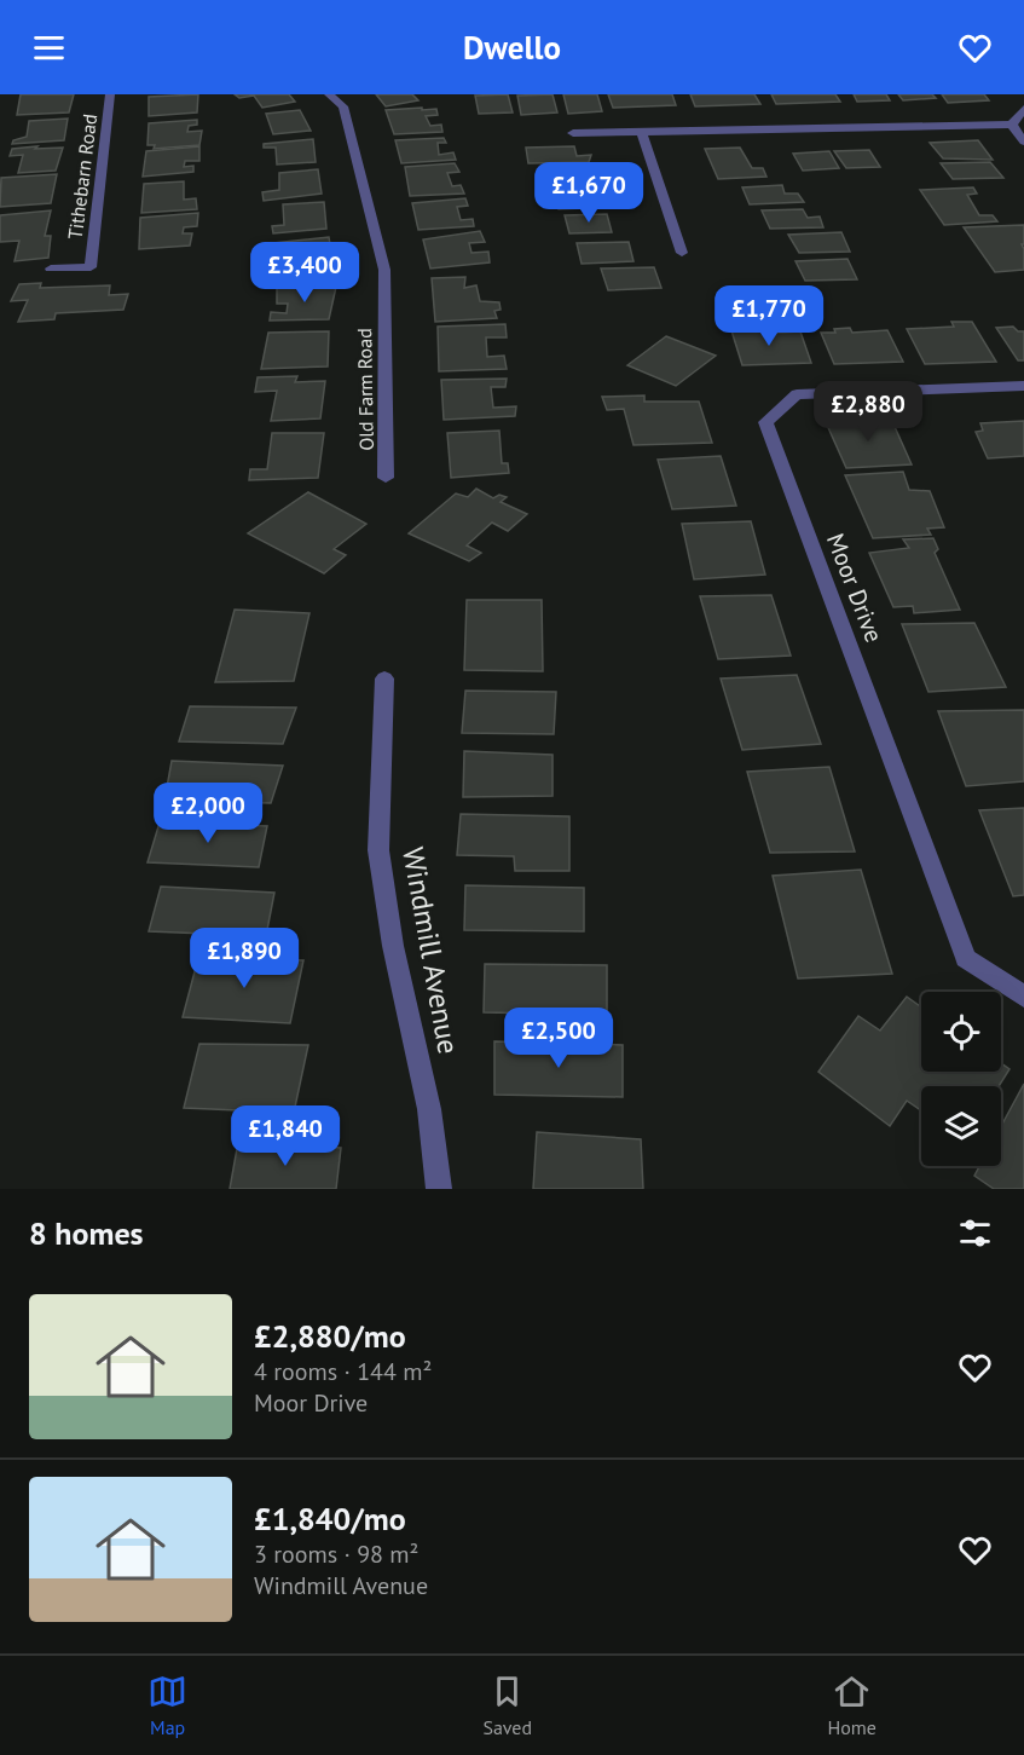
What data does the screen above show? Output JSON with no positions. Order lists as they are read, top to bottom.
{
  "streets": {
    "street": [
      "Tithebarn Road",
      "Old Farm Road",
      "Moor Drive",
      "Windmill Avenue"
    ]
  },
  "page": {
    "header": "Dwello",
    "price": [
      "£1,670",
      "£3,400",
      "£1,770",
      "£2,880",
      "£2,000",
      "£1,890",
      "£2,500",
      "£1,840"
    ],
    "heading": "8 homes",
    "list": [
      {
        "name": "£2,880/mo",
        "note": "4 rooms · 144 m² · Moor Drive"
      },
      {
        "name": "£1,840/mo",
        "note": "3 rooms · 98 m² · Windmill Avenue"
      }
    ],
    "tabs": ["Map", "Saved", "Home"]
  }
}
